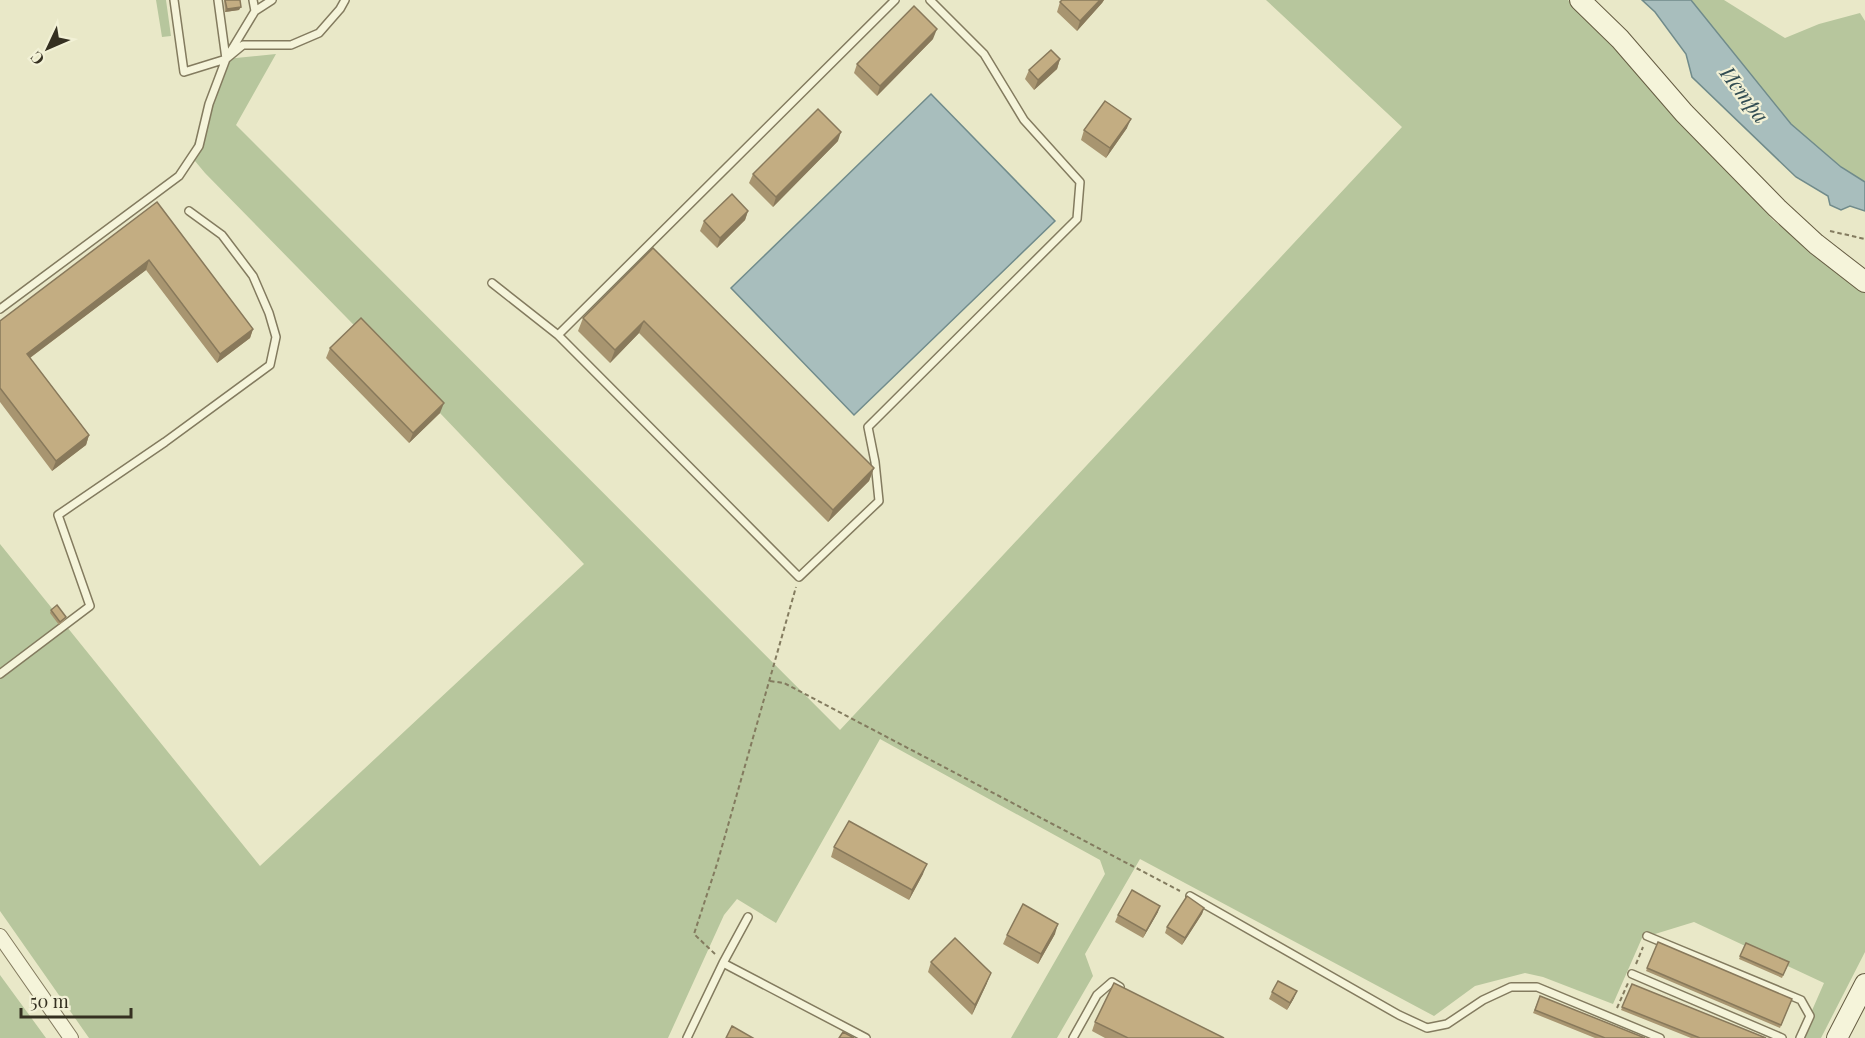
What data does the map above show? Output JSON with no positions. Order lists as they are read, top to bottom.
{
  "water": ["Истра"],
  "scale_bar": "50 m",
  "north": "bottom left"
}
